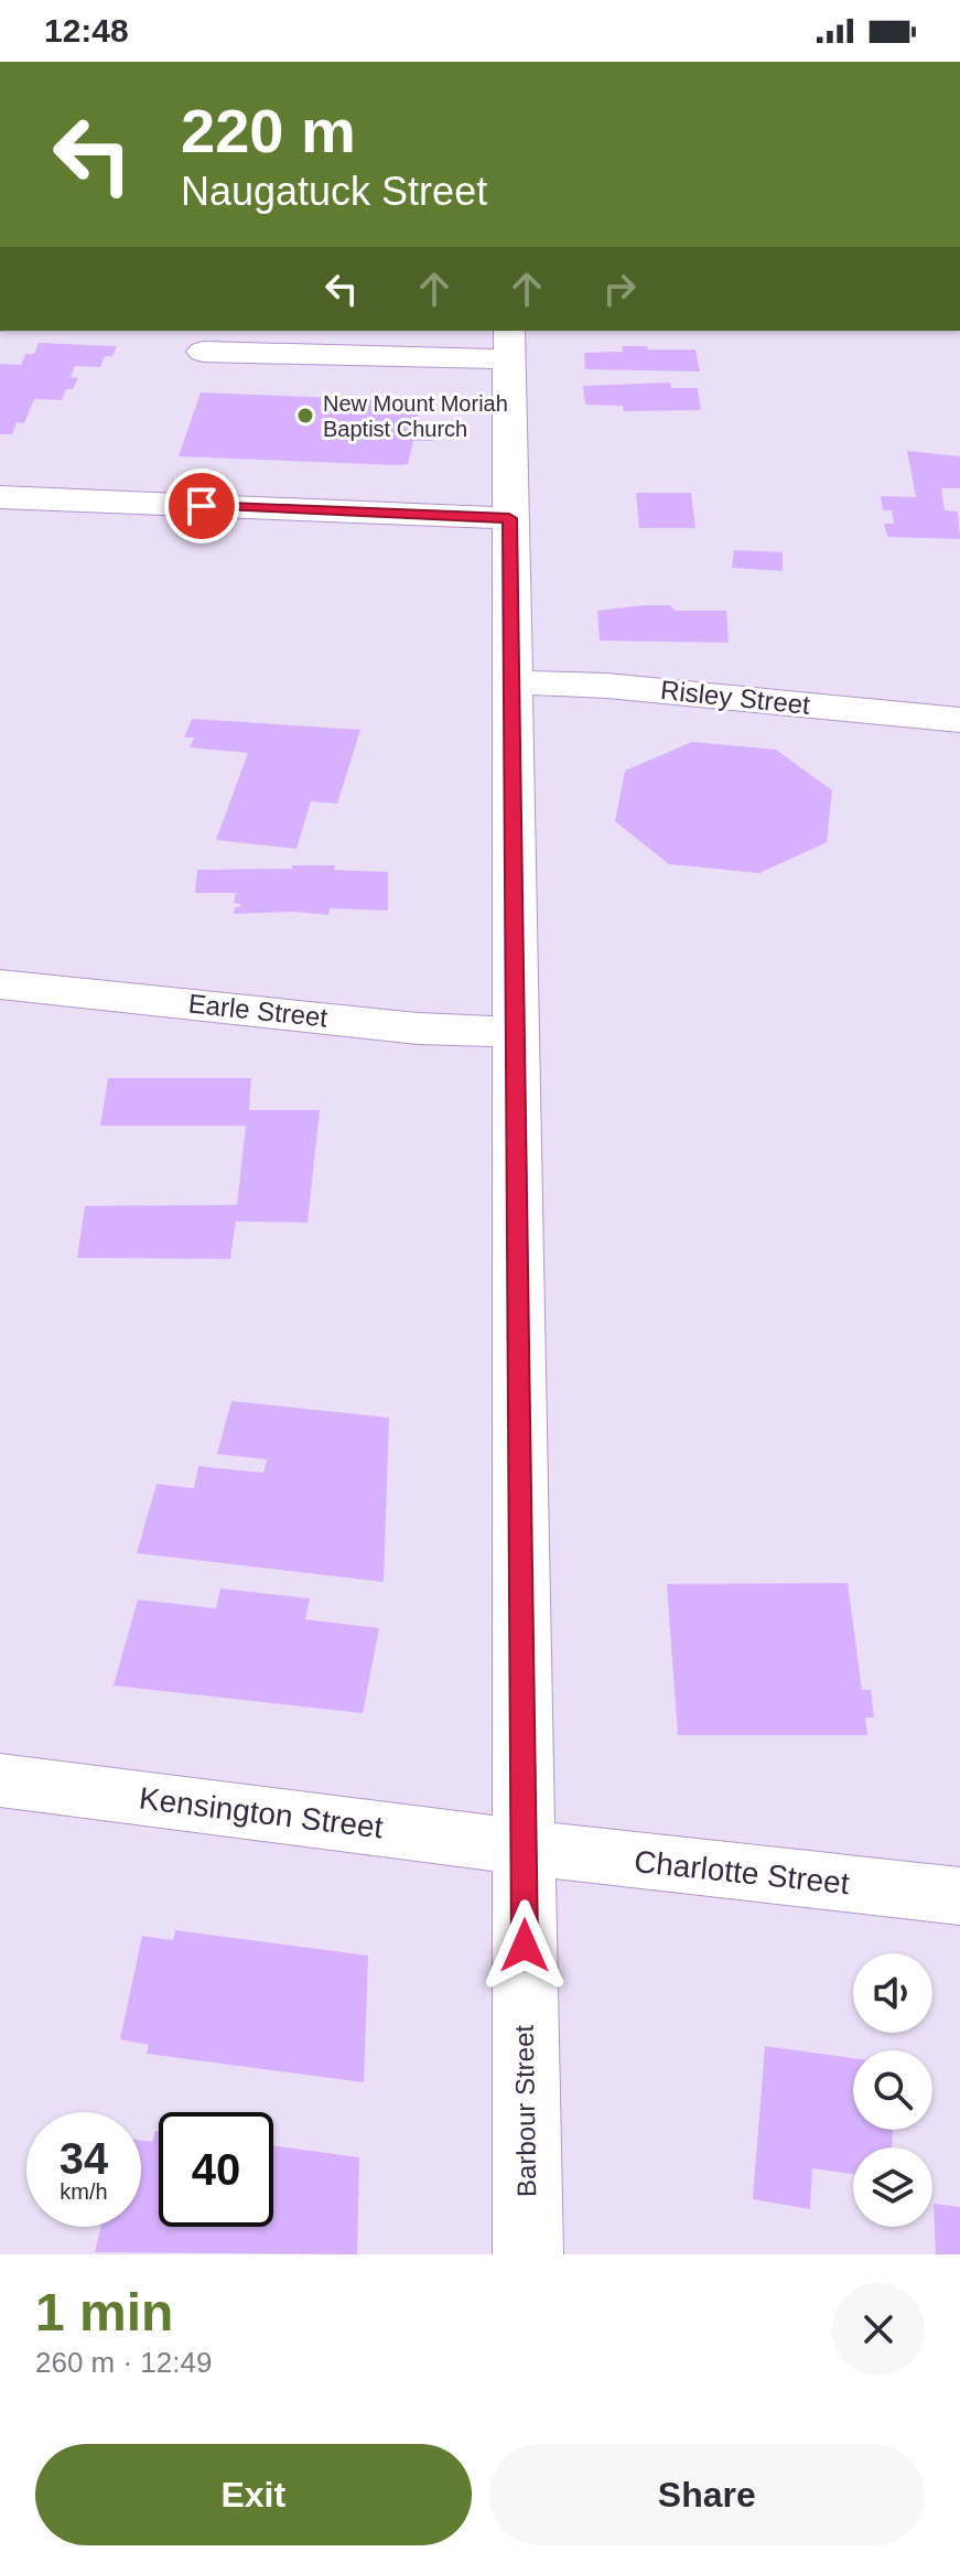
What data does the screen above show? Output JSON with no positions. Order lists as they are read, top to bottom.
{
  "streets": {
    "street": [
      "Risley Street",
      "Earle Street",
      "Kensington Street",
      "Charlotte Street",
      "Barbour Street"
    ]
  },
  "crossings": [
    ["Risley Street", "Barbour Street"],
    ["Earle Street", "Barbour Street"],
    ["Kensington Street", "Charlotte Street"],
    ["Kensington Street", "Barbour Street"],
    ["Charlotte Street", "Barbour Street"]
  ],
  "places": ["New Mount Moriah Baptist Church"],
  "page": {
    "status": "12:48",
    "turn": ["220 m", "Naugatuck Street"],
    "speed": "34 km/h",
    "limit": "40",
    "heading": ["1 min", "260 m · 12:49"],
    "buttons": ["Exit", "Share"]
  }
}
